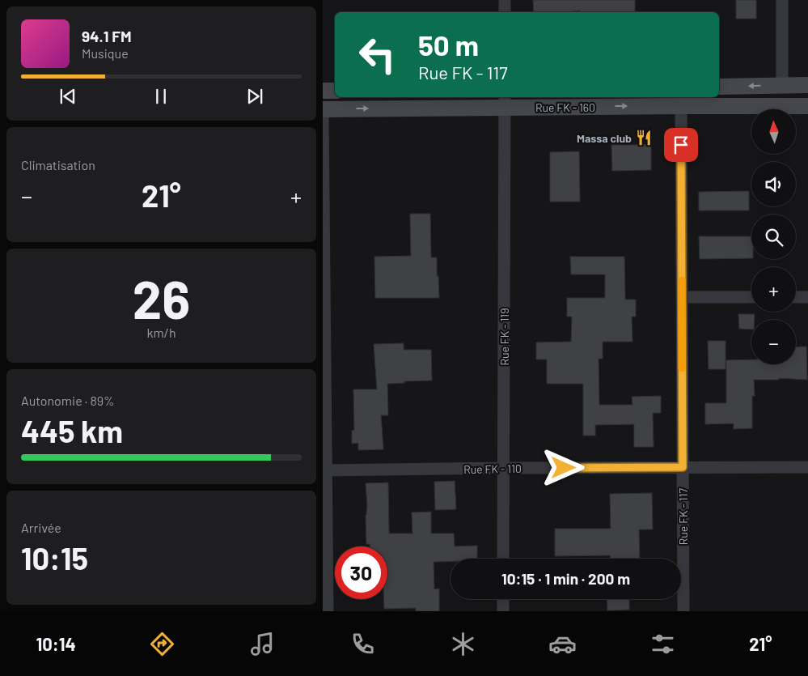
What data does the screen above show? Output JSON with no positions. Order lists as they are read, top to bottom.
{
  "streets": {
    "main road": ["Rue FK - 160"],
    "street": ["Rue FK - 119", "Rue FK - 110", "Rue FK - 117"]
  },
  "crossings": [
    ["Rue FK - 160", "Rue FK - 119"],
    ["Rue FK - 160", "Rue FK - 117"],
    ["Rue FK - 119", "Rue FK - 110"],
    ["Rue FK - 110", "Rue FK - 117"]
  ],
  "one_way": ["Rue FK - 160"],
  "places": {
    "restaurant": ["Massa club"]
  },
  "north": "top",
  "page": {
    "turn": ["50 m", "Rue FK - 117"],
    "song": ["94.1 FM", "Musique"],
    "map_buttons": ["+", "−"],
    "tile": [
      "Climatisation",
      ["26", "km/h"],
      ["Autonomie · 89%", "445 km"],
      ["Arrivée", "10:15"]
    ],
    "heat": ["−", "21°", "+"],
    "limit": "30",
    "trip": "10:15 · 1 min · 200 m",
    "tabs": ["10:14", "21°"]
  }
}
